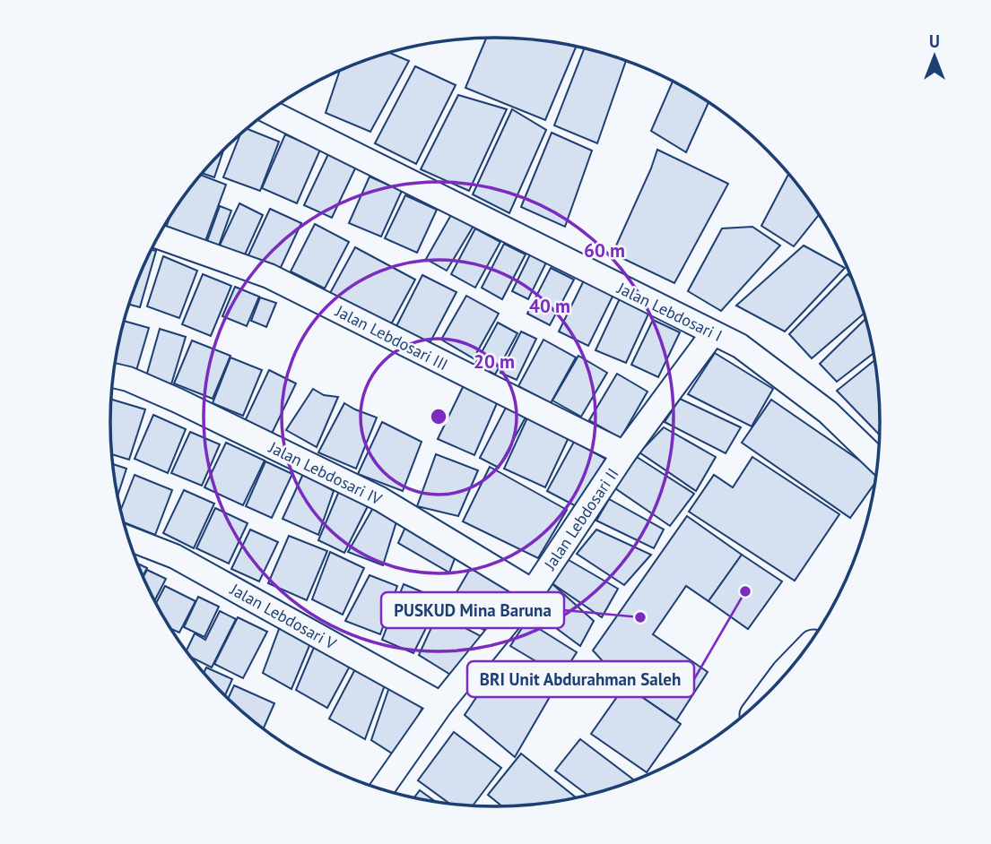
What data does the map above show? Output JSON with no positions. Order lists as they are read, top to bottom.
{
  "streets": {
    "street": [
      "Jalan Lebdosari I",
      "Jalan Lebdosari III",
      "Jalan Lebdosari IV",
      "Jalan Lebdosari II",
      "Jalan Lebdosari V"
    ]
  },
  "crossings": [
    ["Jalan Lebdosari I", "Jalan Lebdosari II"],
    ["Jalan Lebdosari III", "Jalan Lebdosari II"],
    ["Jalan Lebdosari IV", "Jalan Lebdosari II"],
    ["Jalan Lebdosari II", "Jalan Lebdosari V"]
  ],
  "places": ["BRI Unit Abdurahman Saleh", "PUSKUD Mina Baruna"],
  "north": "top",
  "rings": ["60 m", "40 m", "20 m"]
}
